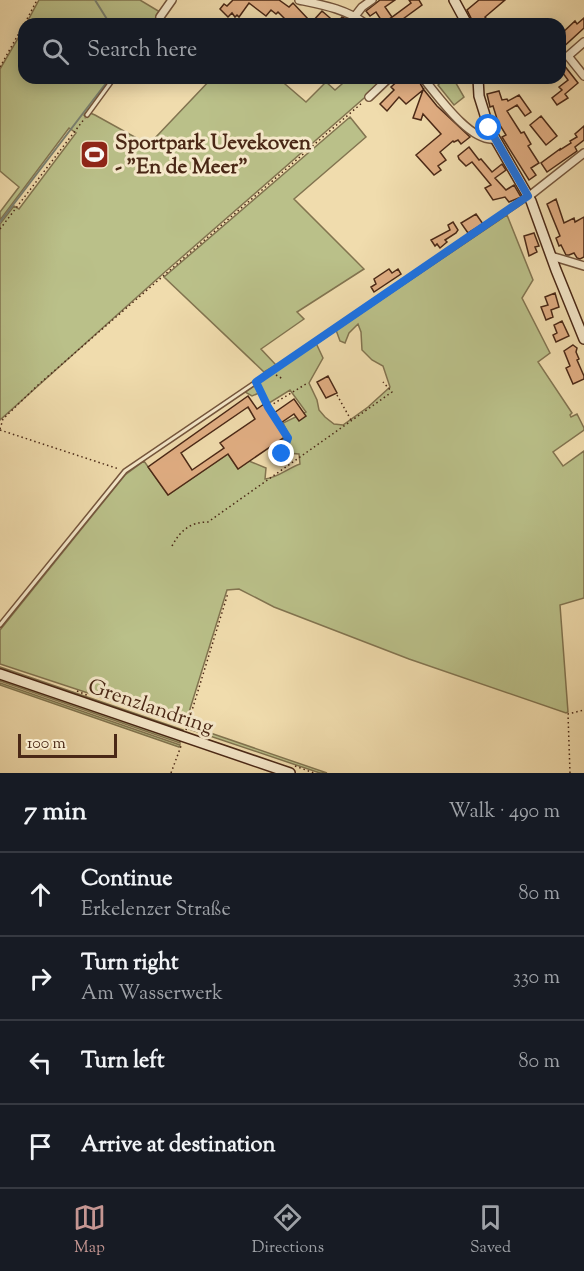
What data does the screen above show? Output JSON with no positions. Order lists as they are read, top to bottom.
{
  "streets": {
    "main road": ["Grenzlandring"]
  },
  "places": {
    "sports": ["Sportpark Uevekoven - \"En de Meer\""]
  },
  "scale_bar": "100 m",
  "page": {
    "search": "Search here",
    "scale": "100 m",
    "heading": ["7 min", "Walk · 490 m"],
    "list": [
      ["Continue", "Erkelenzer Straße", "80 m"],
      ["Turn right", "Am Wasserwerk", "330 m"],
      ["Turn left", "80 m"],
      "Arrive at destination"
    ],
    "nav": ["Map", "Directions", "Saved"]
  }
}
